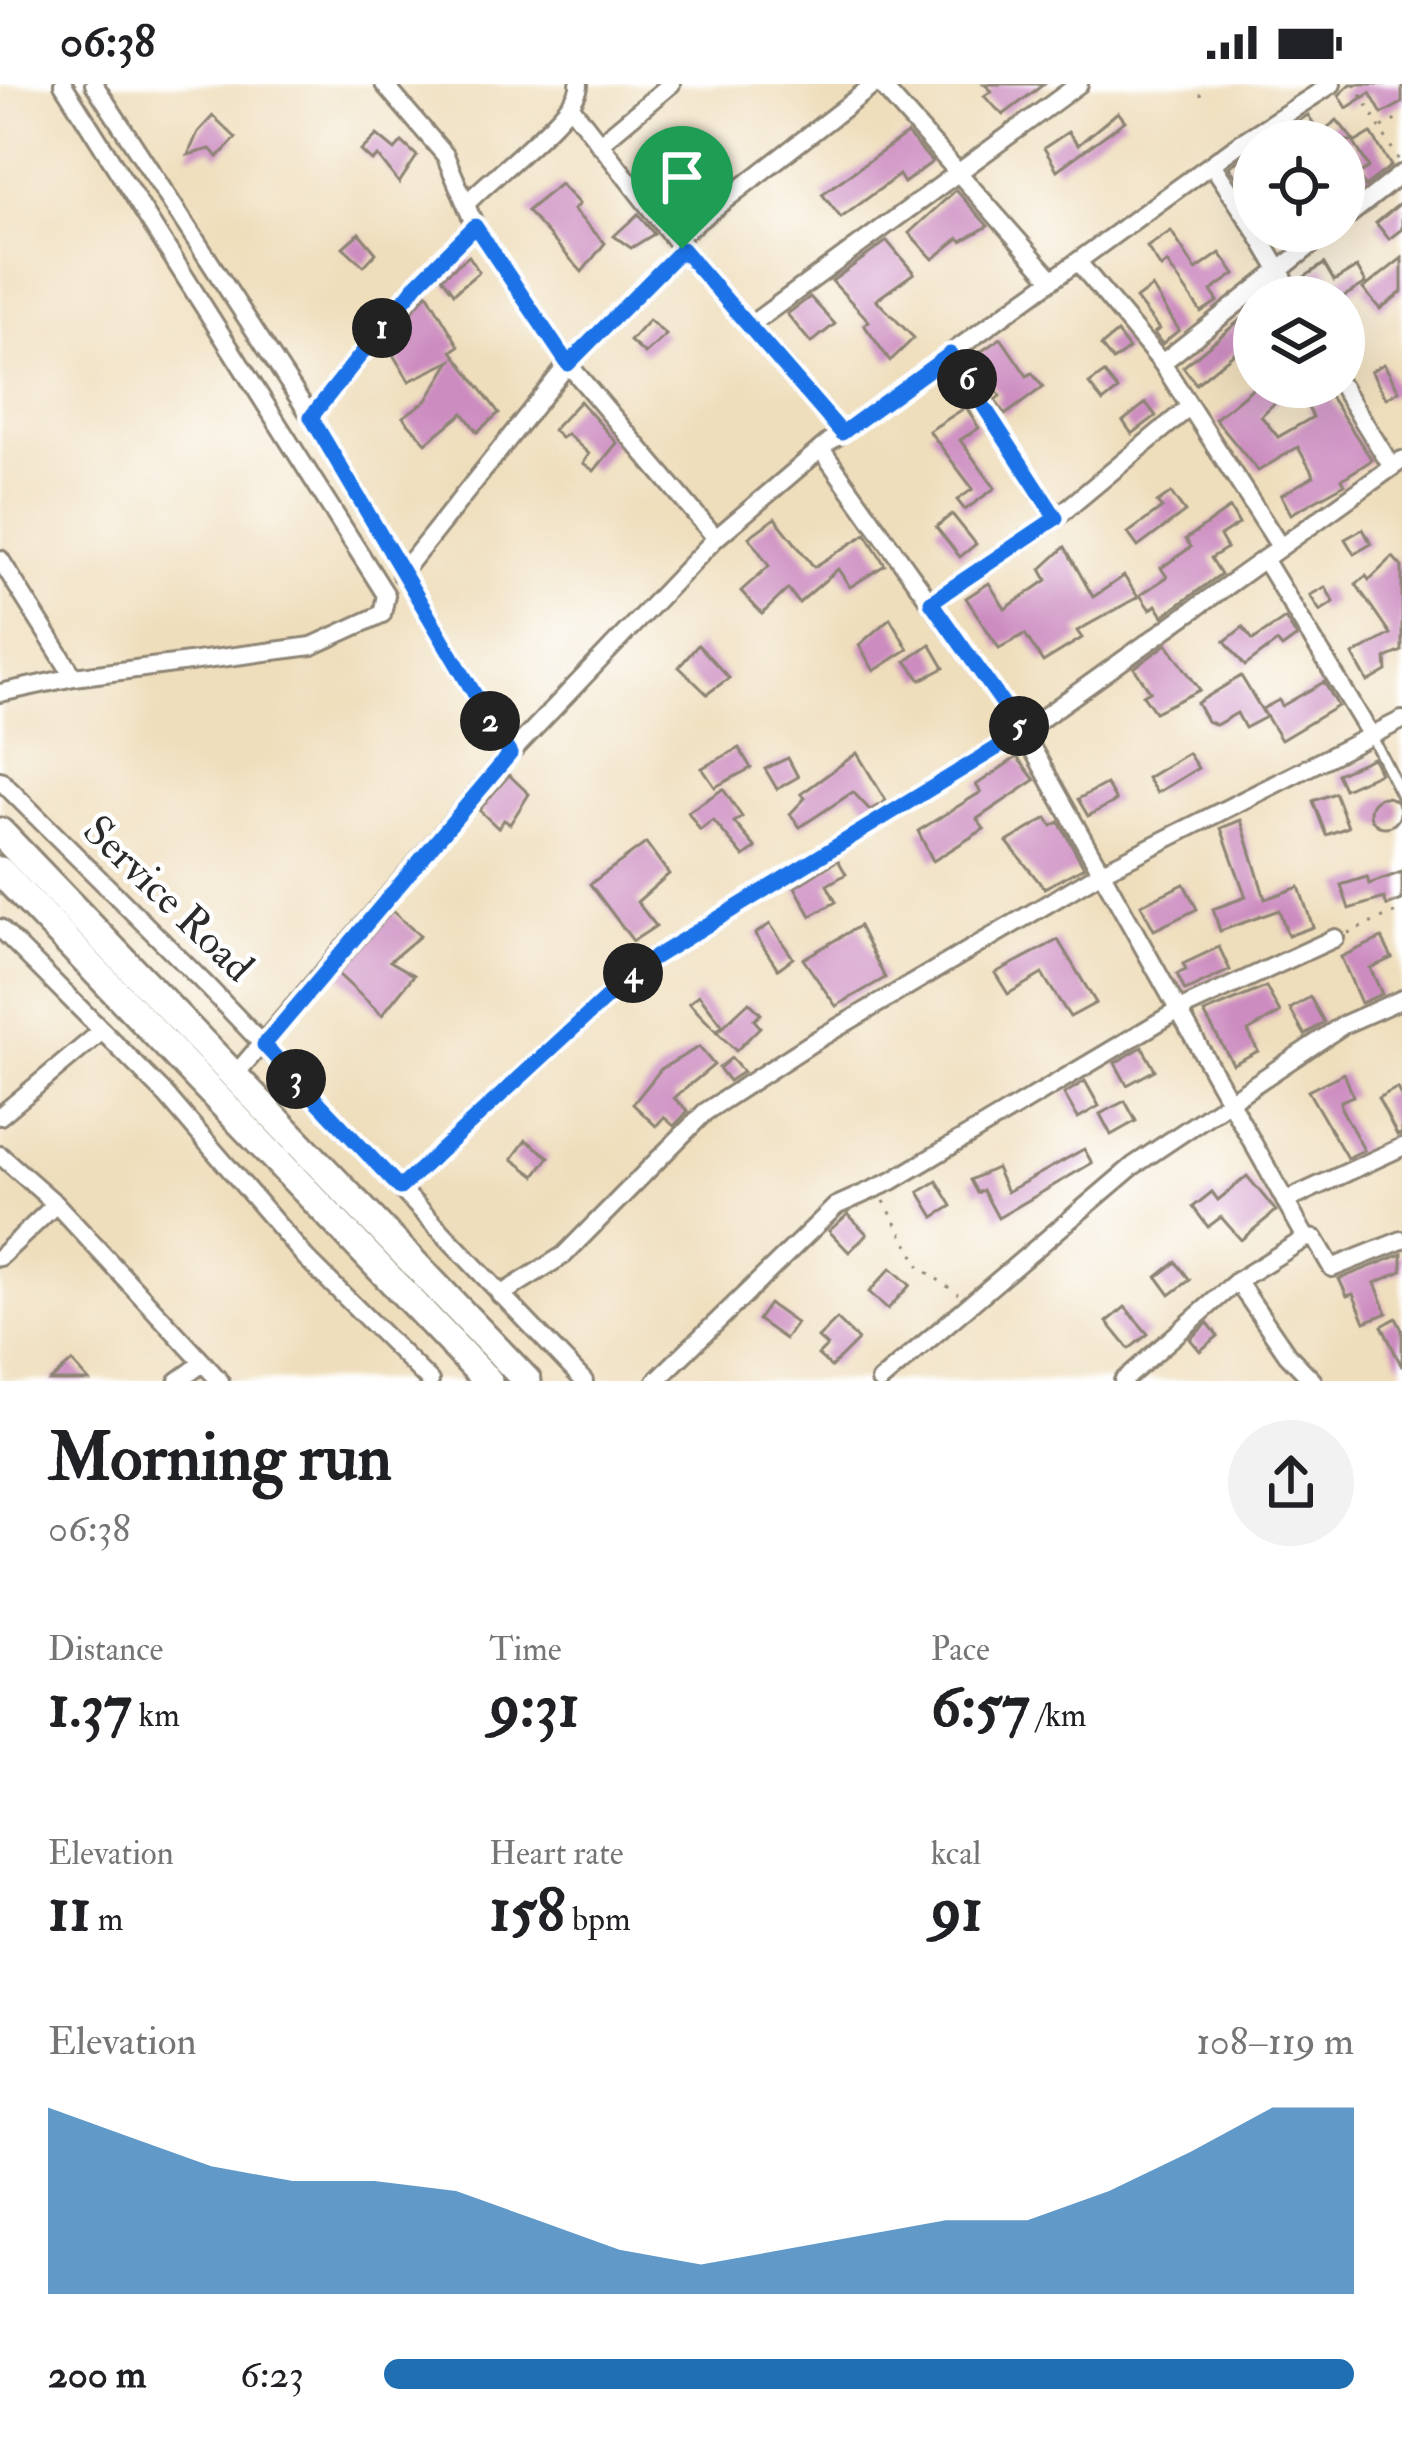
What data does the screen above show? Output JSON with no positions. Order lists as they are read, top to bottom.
{
  "streets": {
    "street": ["Service Road"]
  },
  "page": {
    "status": "06:38",
    "pins": [
      "1",
      "6",
      "2",
      "5",
      "4",
      "3"
    ],
    "heading": ["Morning run", "06:38"],
    "stats": [
      ["Distance", "1.37 km"],
      ["Time", "9:31"],
      ["Pace", "6:57 /km"],
      ["Elevation", "11 m"],
      ["Heart rate", "158 bpm"],
      ["kcal", "91"]
    ],
    "chart": ["Elevation", "108–119 m"],
    "list": [
      {
        "name": "200 m",
        "note": "6:23"
      }
    ]
  }
}
